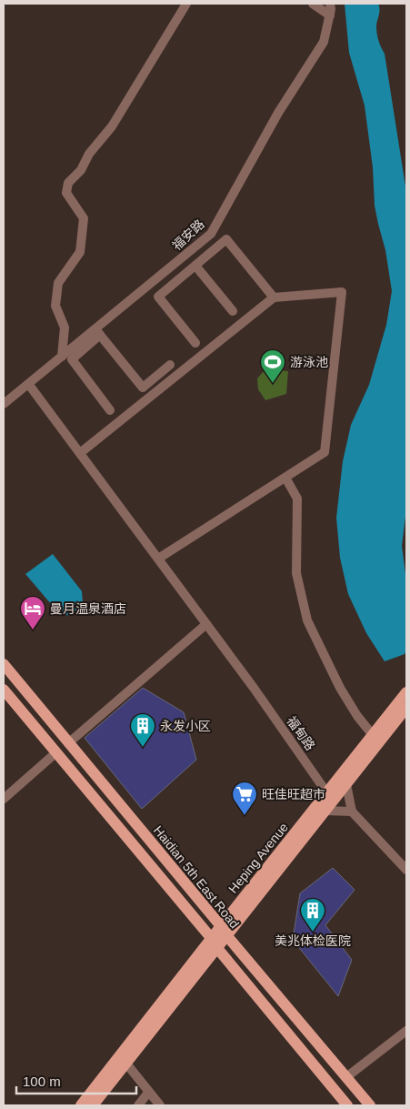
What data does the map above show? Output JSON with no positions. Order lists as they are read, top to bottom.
{
  "streets": {
    "main road": ["Heping Avenue", "Haidian 5th East Road"],
    "street": ["福安路", "福甸路"]
  },
  "crossings": [
    ["福安路", "福甸路"],
    ["福甸路", "Heping Avenue"],
    ["Heping Avenue", "Haidian 5th East Road"]
  ],
  "places": {
    "sports": ["游泳池"],
    "hotel": ["曼月温泉酒店"],
    "building": ["永发小区", "美兆体检医院"],
    "supermarket": ["旺佳旺超市"]
  },
  "scale_bar": "100 m"
}
